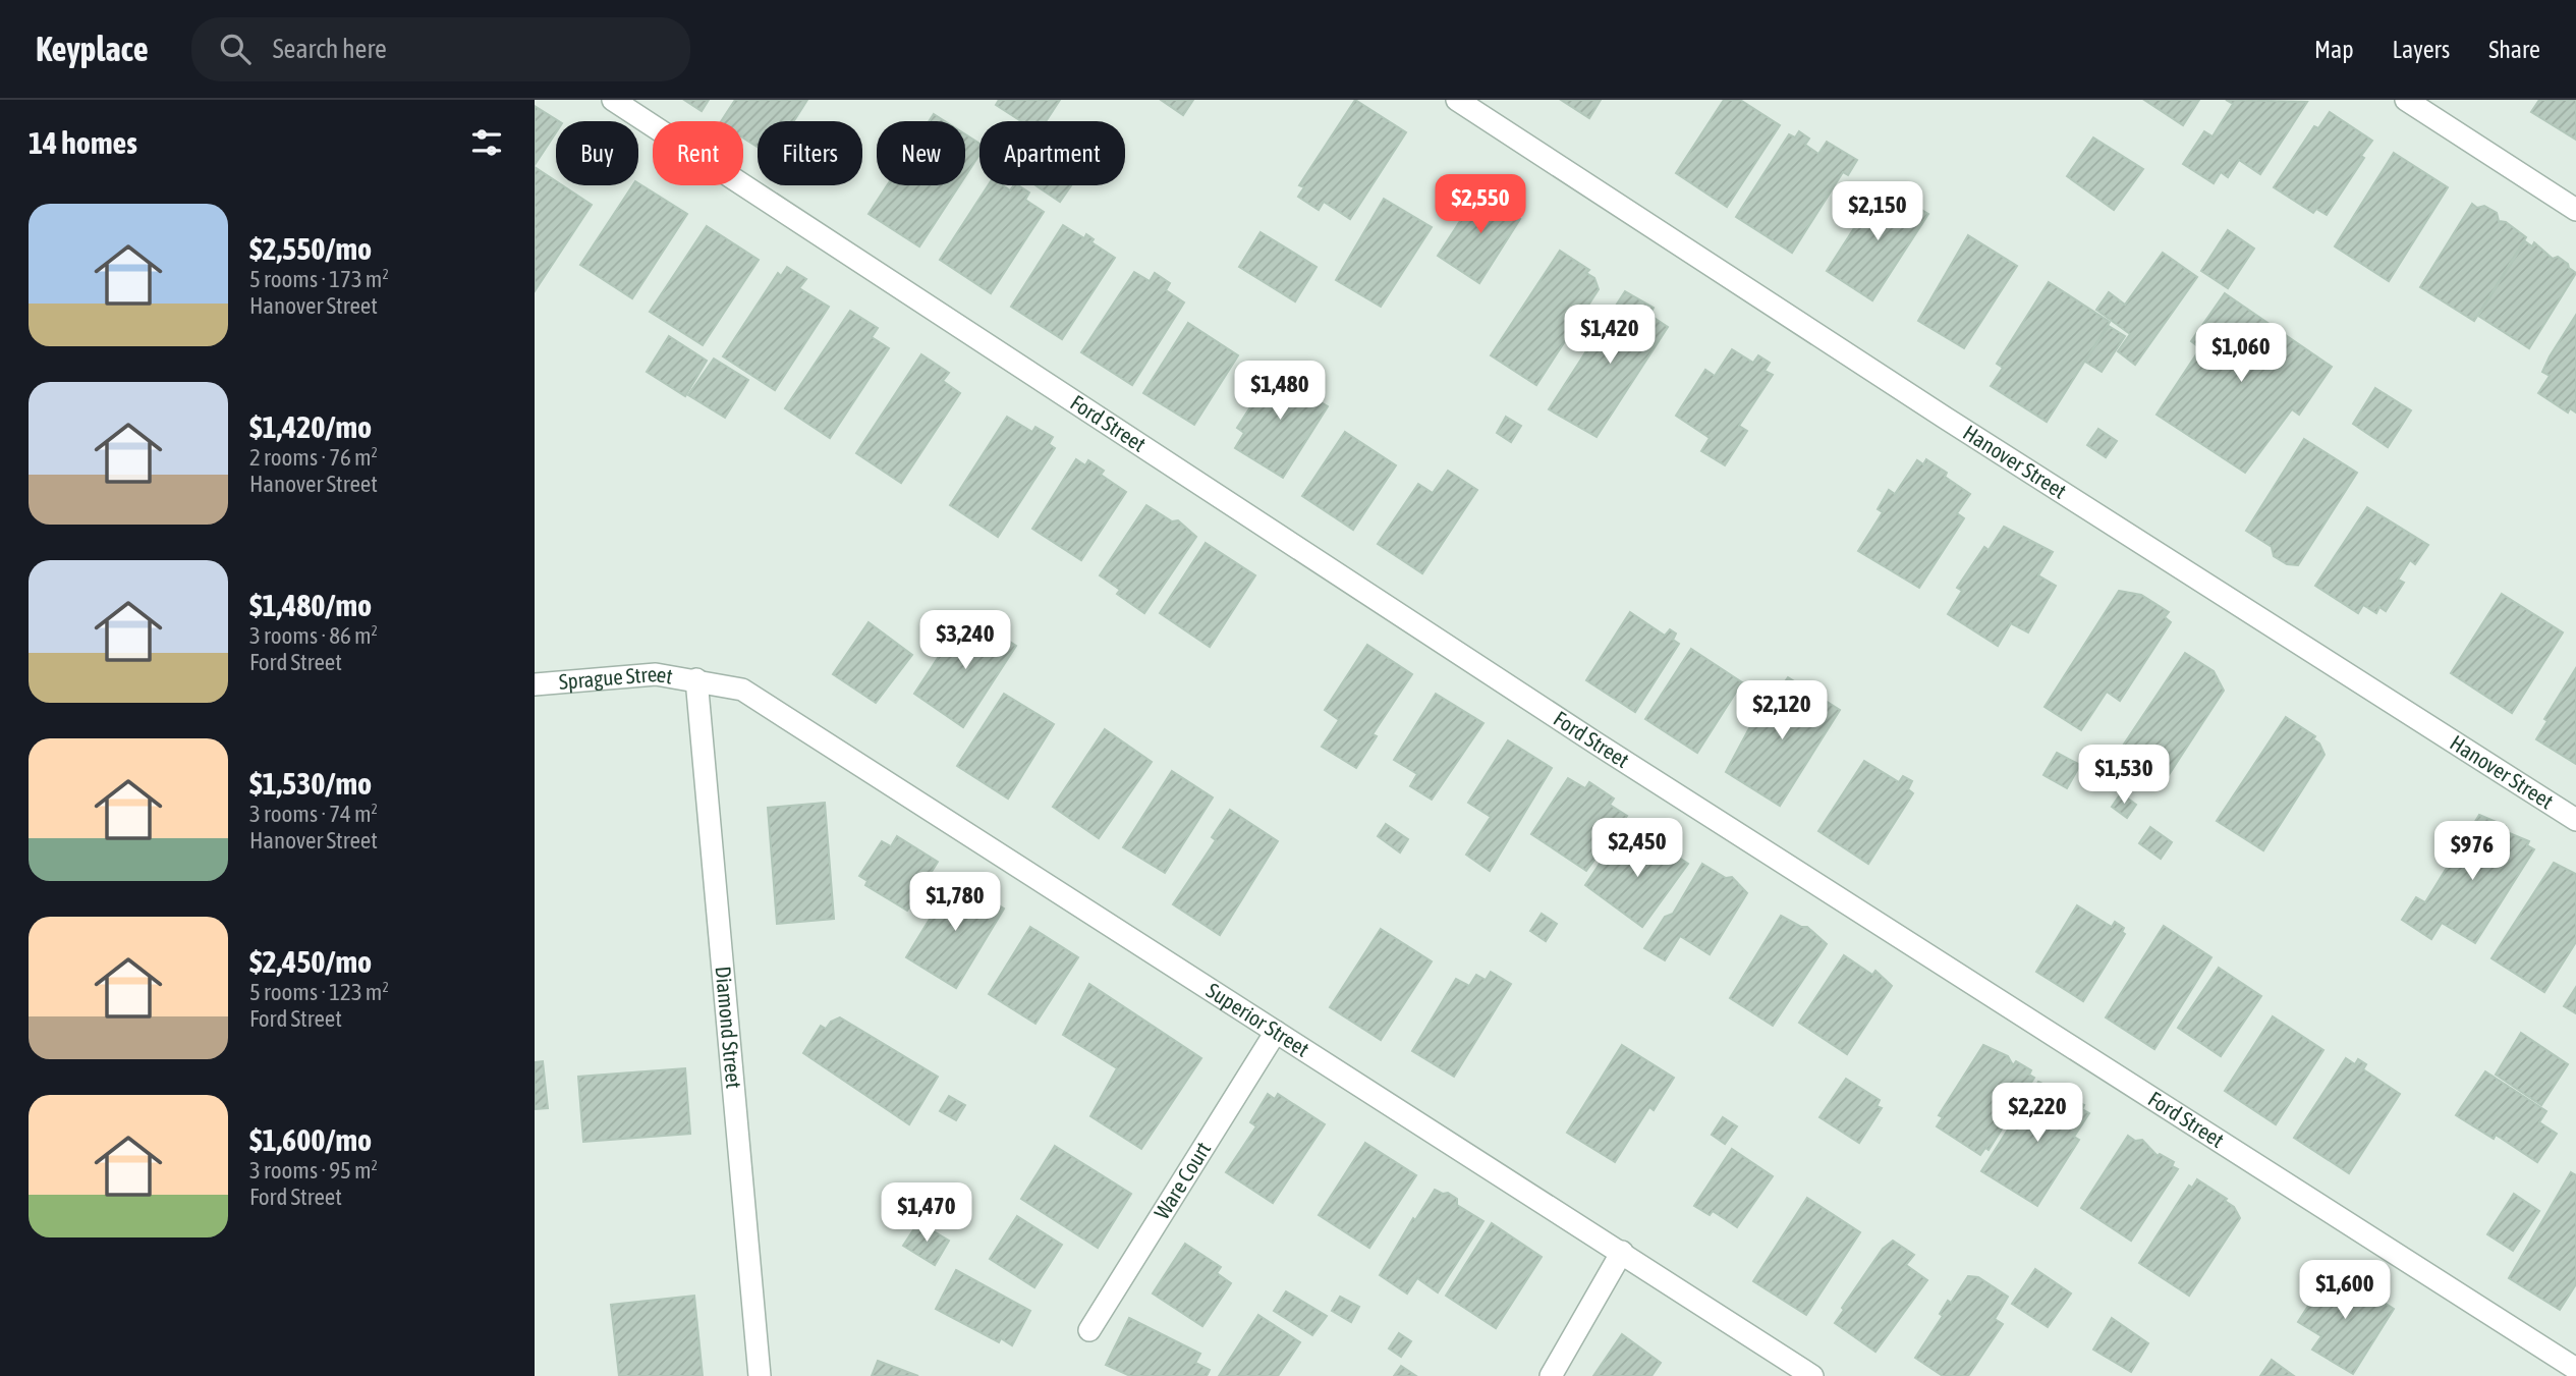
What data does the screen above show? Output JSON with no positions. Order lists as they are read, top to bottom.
{
  "streets": {
    "street": [
      "Ford Street",
      "Hanover Street",
      "Sprague Street",
      "Superior Street",
      "Diamond Street",
      "Ware Court"
    ]
  },
  "crossings": [
    ["Sprague Street", "Superior Street"],
    ["Sprague Street", "Diamond Street"],
    ["Superior Street", "Diamond Street"],
    ["Superior Street", "Ware Court"]
  ],
  "page": {
    "header": "Keyplace",
    "search": "Search here",
    "nav": ["Map", "Layers", "Share"],
    "heading": "14 homes",
    "chip": [
      "Buy",
      "Rent",
      "Filters",
      "New",
      "Apartment"
    ],
    "price": [
      "$2,550",
      "$2,150",
      "$1,420",
      "$1,060",
      "$1,480",
      "$3,240",
      "$2,120",
      "$1,530",
      "$2,450",
      "$976",
      "$1,780",
      "$2,220",
      "$1,470",
      "$1,600"
    ],
    "list": [
      {
        "name": "$2,550/mo",
        "note": "5 rooms · 173 m² · Hanover Street"
      },
      {
        "name": "$1,420/mo",
        "note": "2 rooms · 76 m² · Hanover Street"
      },
      {
        "name": "$1,480/mo",
        "note": "3 rooms · 86 m² · Ford Street"
      },
      {
        "name": "$1,530/mo",
        "note": "3 rooms · 74 m² · Hanover Street"
      },
      {
        "name": "$2,450/mo",
        "note": "5 rooms · 123 m² · Ford Street"
      },
      {
        "name": "$1,600/mo",
        "note": "3 rooms · 95 m² · Ford Street"
      }
    ]
  }
}
